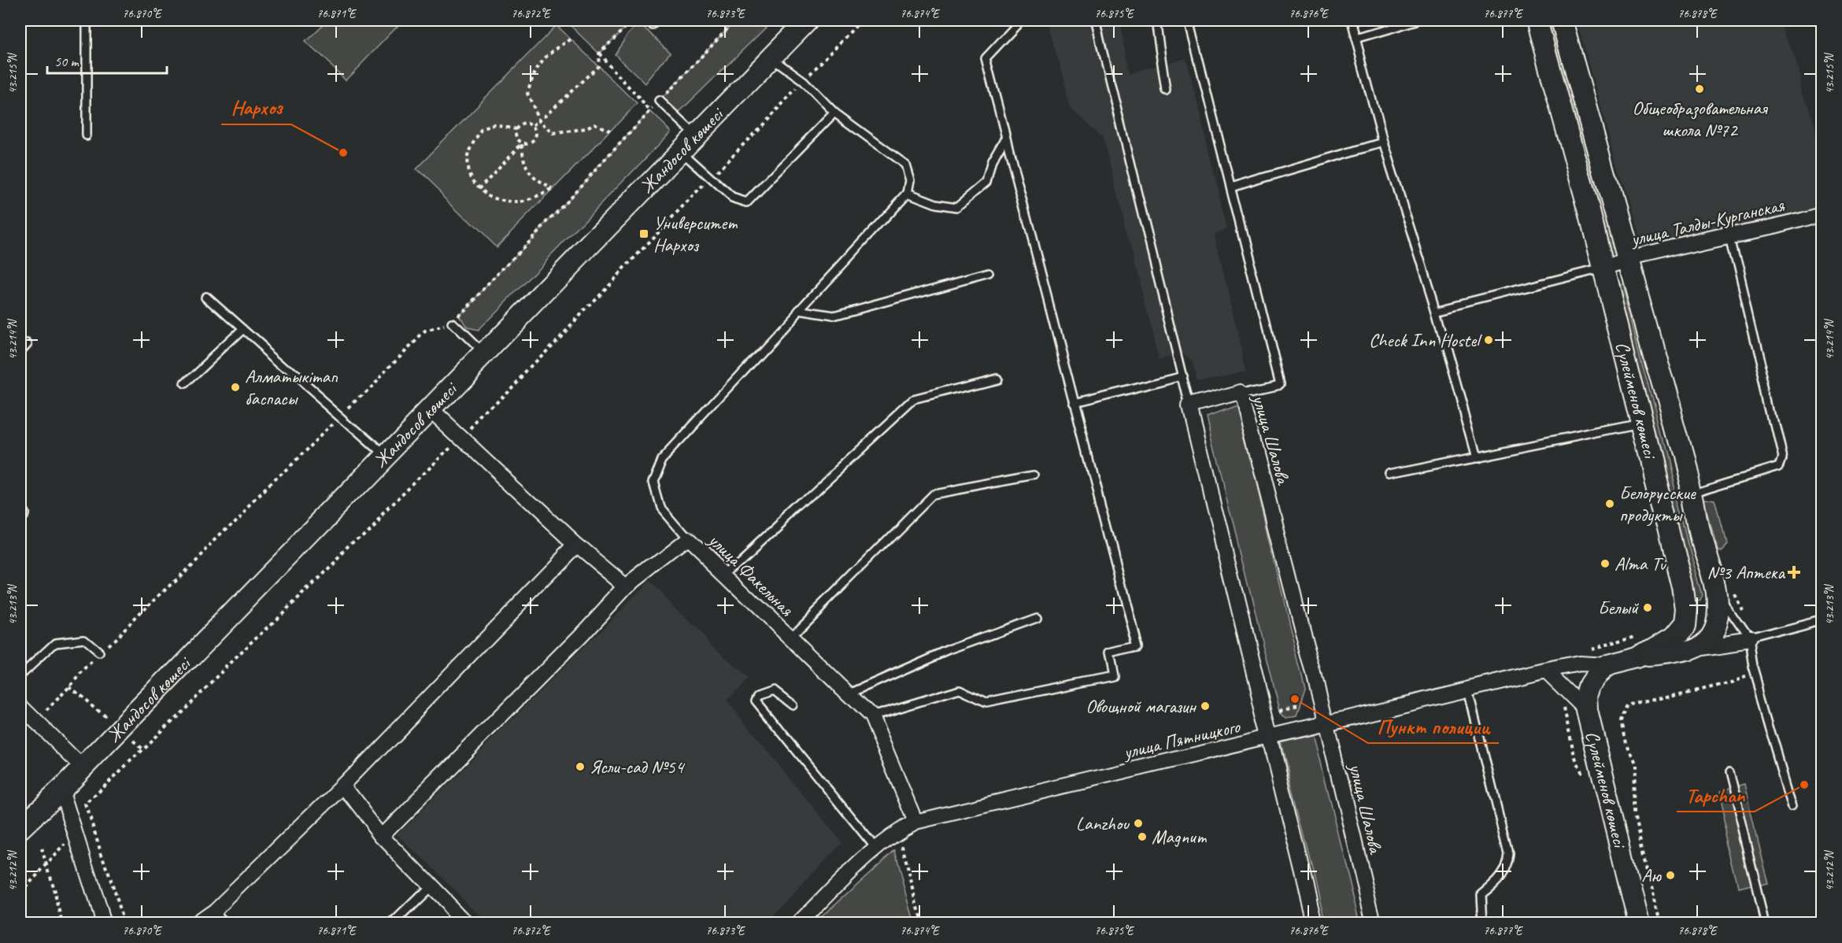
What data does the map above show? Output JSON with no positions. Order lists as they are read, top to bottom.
{
  "streets": {
    "street": [
      "Жандосов көшесі",
      "улица Талды-Курганская",
      "Сүлейменов көшесі",
      "улица Шалова",
      "улица Факельная",
      "улица Пятницкого"
    ]
  },
  "crossings": [
    ["улица Талды-Курганская", "Сүлейменов көшесі"],
    ["Сүлейменов көшесі", "улица Пятницкого"],
    ["улица Шалова", "улица Пятницкого"],
    ["улица Факельная", "улица Пятницкого"]
  ],
  "places": {
    "other": [
      "Общеобразовательная школа №72",
      "Нархоз",
      "Check Inn Hostel",
      "Алматыкітап баспасы",
      "Белорусские продукты",
      "Alma Tv",
      "Белый",
      "Пункт полиции",
      "Овощной магазин",
      "Ясли-сад №54",
      "Tapchan",
      "Lanzhou",
      "Magnum",
      "Аю"
    ],
    "transit": ["Университет Нархоз"],
    "health": ["№3 Аптека"]
  },
  "scale_bar": "50 m",
  "coordinates": [
    "76.870°E",
    "76.871°E",
    "76.872°E",
    "76.873°E",
    "76.874°E",
    "76.875°E",
    "76.876°E",
    "76.877°E",
    "76.878°E",
    "43.215°N",
    "43.214°N",
    "43.213°N",
    "43.212°N"
  ]
}
